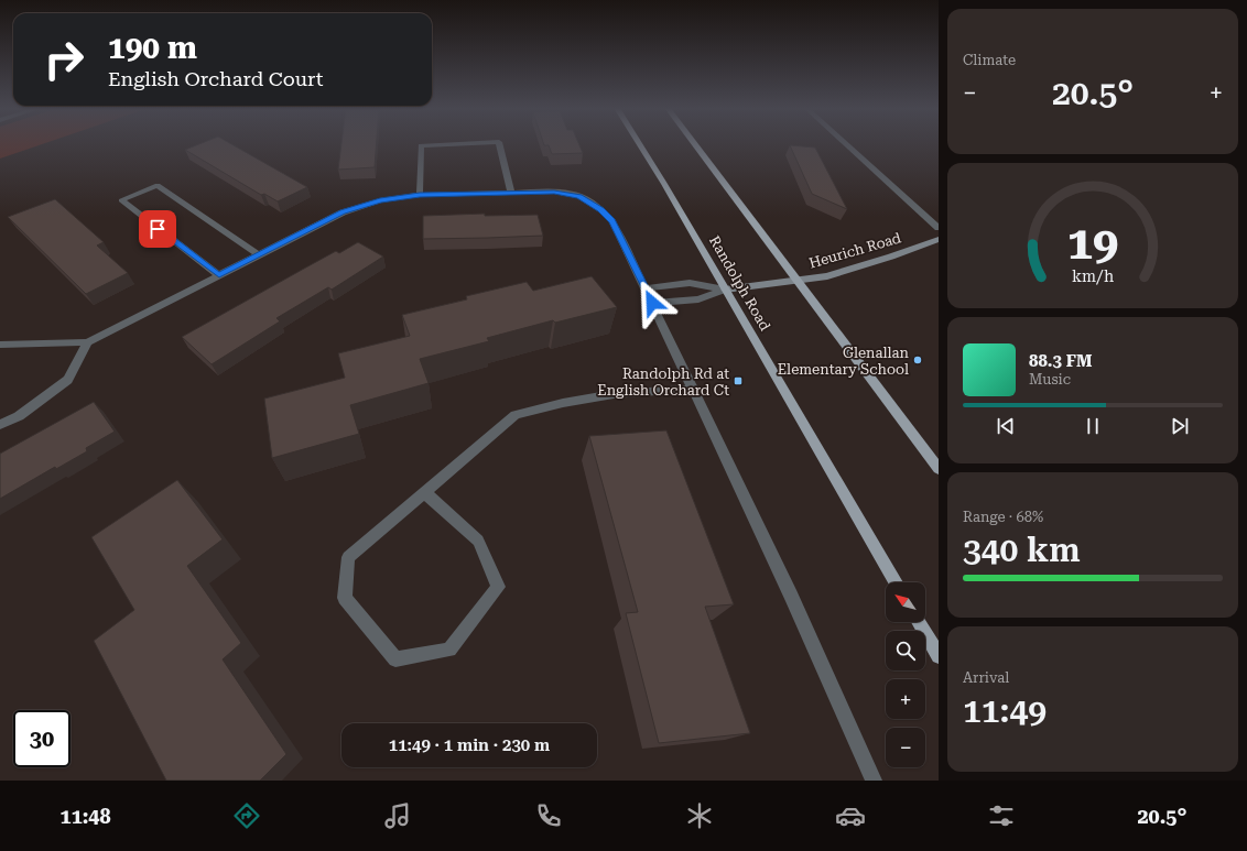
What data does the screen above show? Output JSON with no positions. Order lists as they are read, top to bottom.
{
  "streets": {
    "main road": ["Randolph Road"],
    "street": ["Heurich Road"]
  },
  "crossings": [
    ["Heurich Road", "Randolph Road"]
  ],
  "places": {
    "other": ["Glenallan Elementary School"],
    "transit": ["Randolph Rd at English Orchard Ct"]
  },
  "north": "top left",
  "page": {
    "tile": [
      "Climate",
      ["Range · 68%", "340 km"],
      ["Arrival", "11:49"]
    ],
    "turn": ["190 m", "English Orchard Court"],
    "heat": ["−", "20.5°", "+"],
    "song": ["88.3 FM", "Music"],
    "map_buttons": ["+", "−"],
    "limit": "30",
    "trip": "11:49 · 1 min · 230 m",
    "tabs": ["11:48", "20.5°"],
    "gauge": ["19", "km/h"]
  }
}
